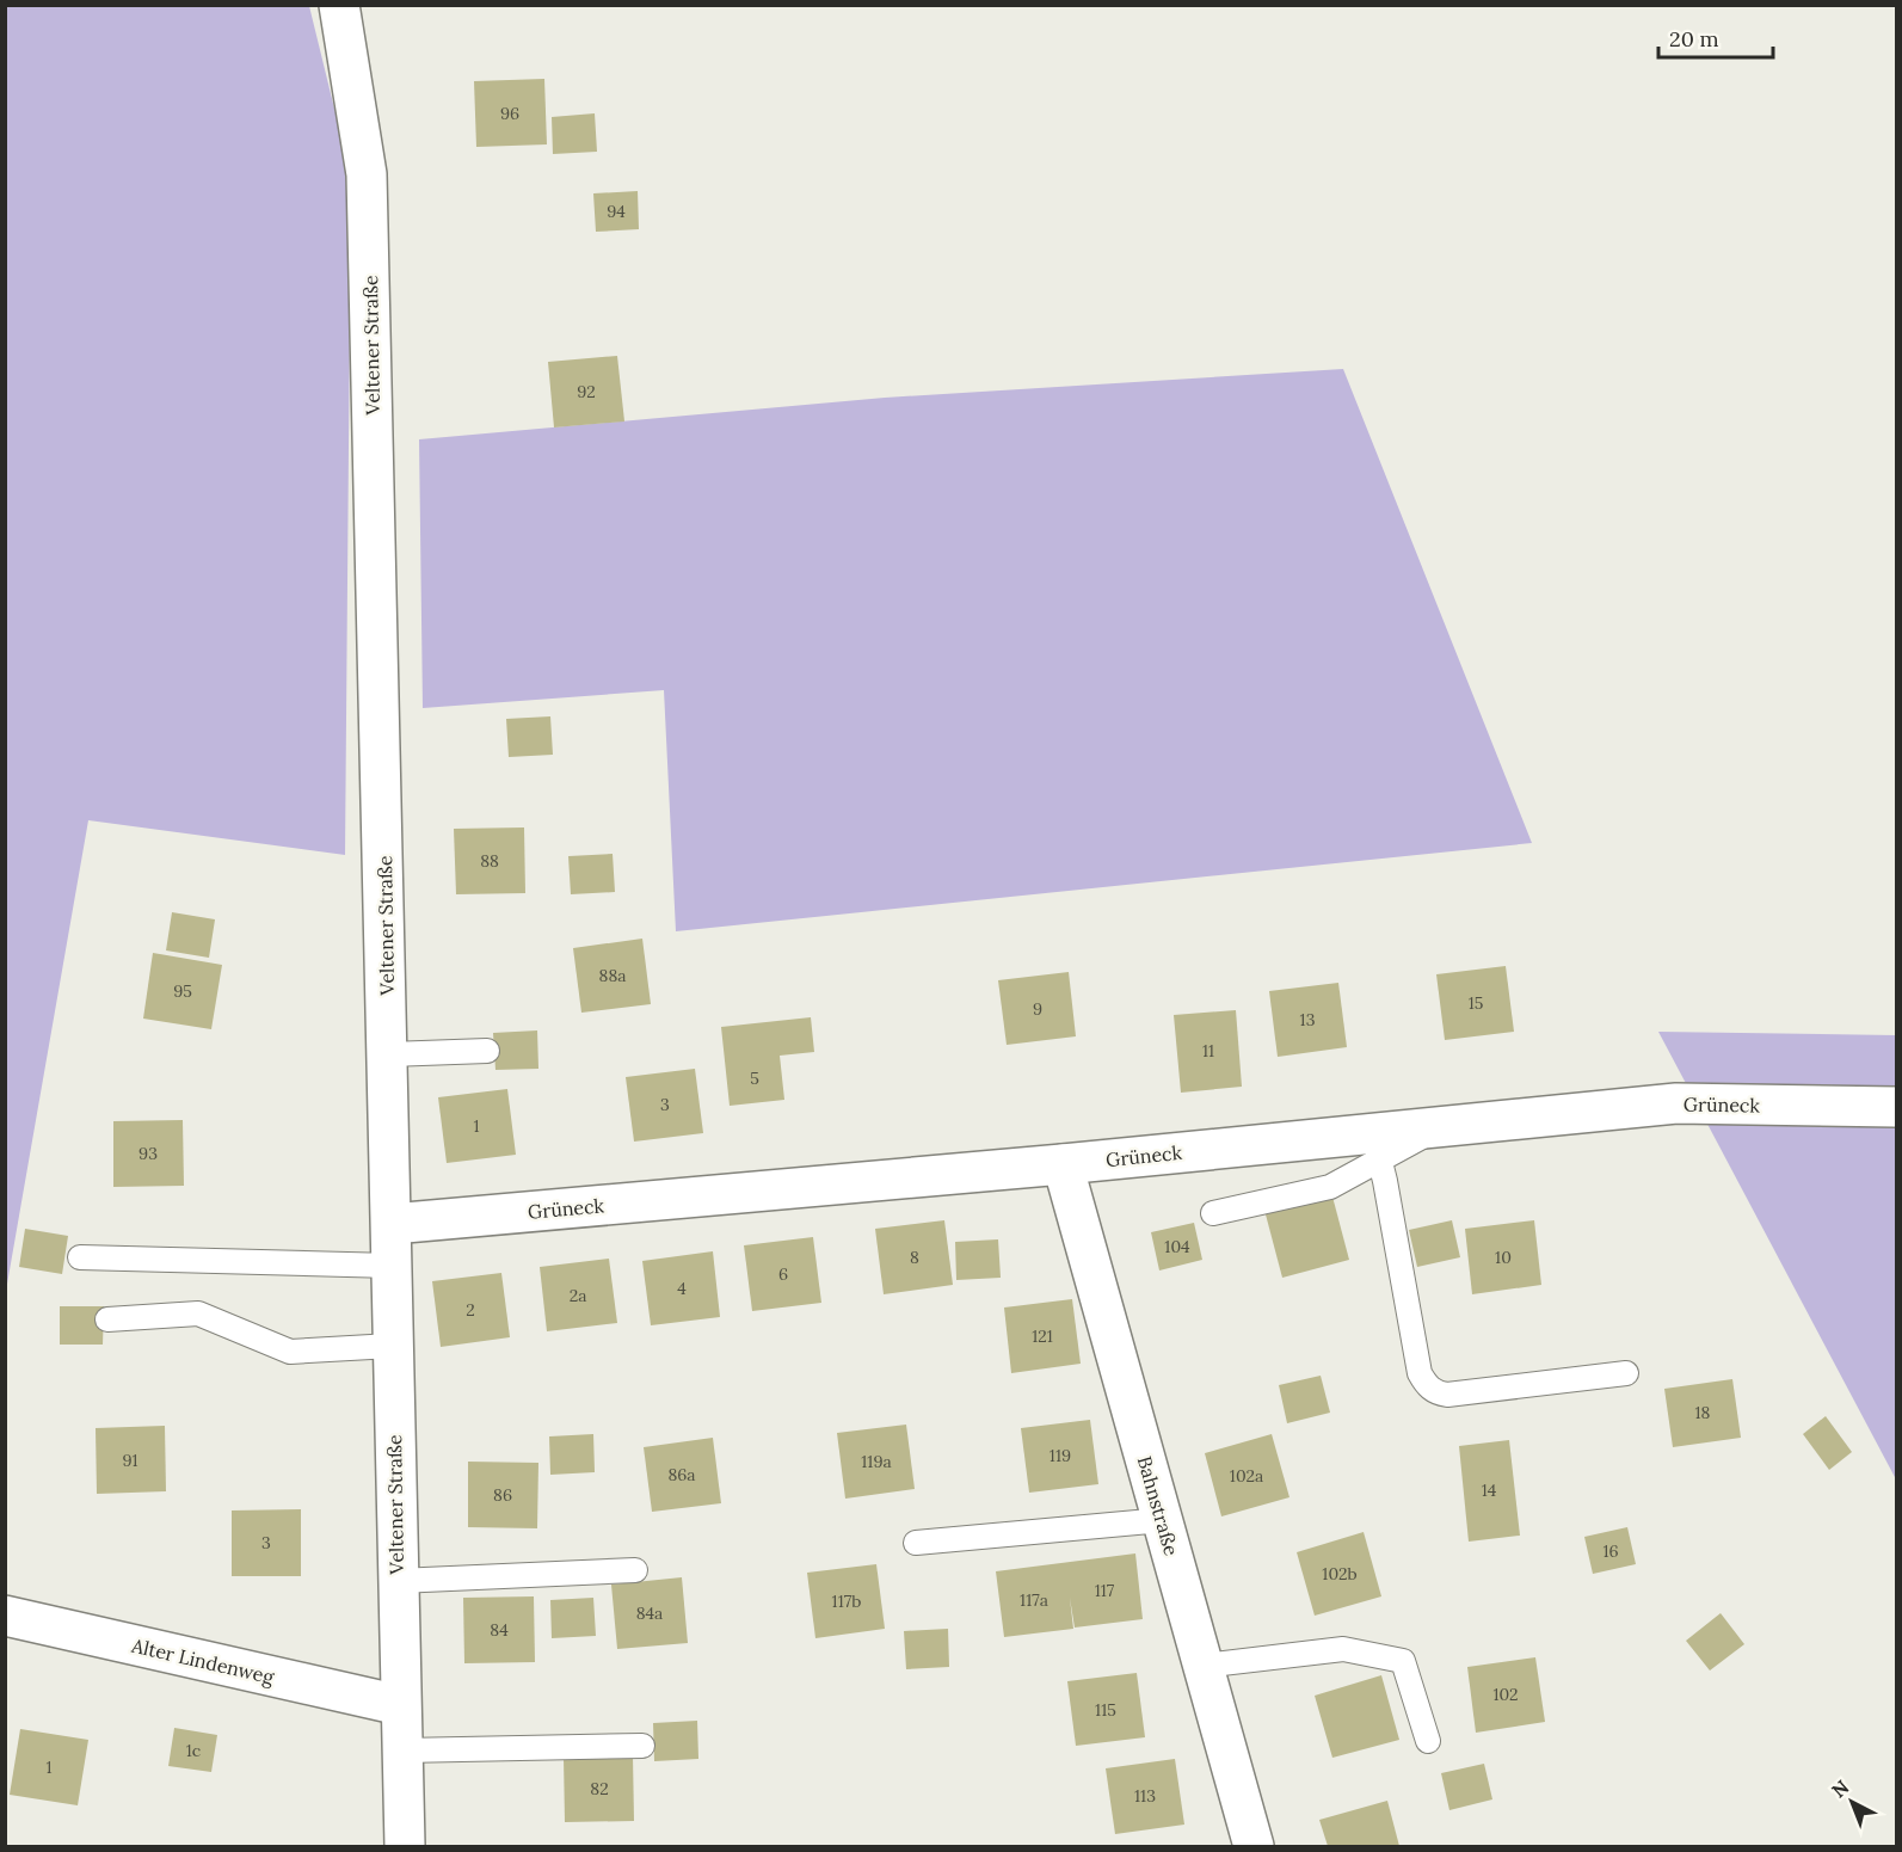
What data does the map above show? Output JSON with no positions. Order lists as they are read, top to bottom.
{
  "streets": {
    "street": [
      "Veltener Straße",
      "Grüneck",
      "Bahnstraße",
      "Alter Lindenweg"
    ]
  },
  "crossings": [
    ["Veltener Straße", "Grüneck"],
    ["Veltener Straße", "Alter Lindenweg"],
    ["Grüneck", "Bahnstraße"]
  ],
  "house_numbers": [
    "96",
    "94",
    "92",
    "88",
    "88a",
    "95",
    "15",
    "9",
    "13",
    "11",
    "5",
    "3",
    "1",
    "93",
    "104",
    "8",
    "10",
    "6",
    "4",
    "2a",
    "2",
    "121",
    "18",
    "119",
    "91",
    "119a",
    "86a",
    "102a",
    "14",
    "86",
    "3",
    "16",
    "102b",
    "117",
    "117a",
    "117b",
    "84a",
    "84",
    "102",
    "115",
    "1c",
    "1",
    "82",
    "113"
  ],
  "scale_bar": "20 m",
  "north": "top left"
}
